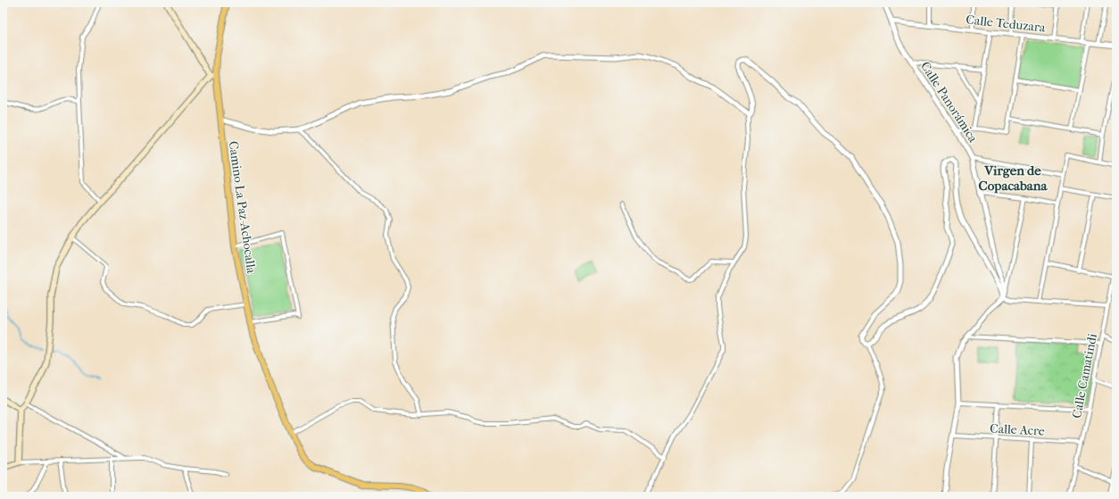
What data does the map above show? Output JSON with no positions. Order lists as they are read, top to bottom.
{
  "streets": {
    "main road": ["Camino La Paz-Achocalla"],
    "street": [
      "Calle Teduzara",
      "Calle Panorámica",
      "Calle Camatindi",
      "Calle Acre"
    ]
  },
  "crossings": [
    ["Calle Teduzara", "Calle Panorámica"],
    ["Calle Camatindi", "Calle Acre"]
  ],
  "districts": ["Virgen de Copacabana"]
}
